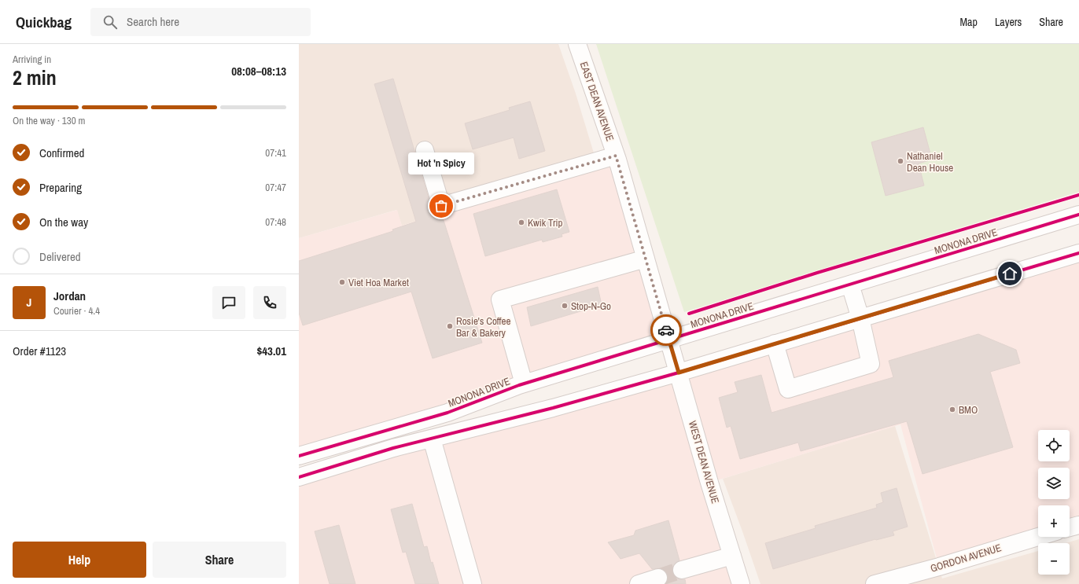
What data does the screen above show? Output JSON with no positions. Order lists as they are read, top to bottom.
{
  "streets": {
    "street": [
      "EAST DEAN AVENUE",
      "MONONA DRIVE",
      "WEST DEAN AVENUE",
      "GORDON AVENUE"
    ]
  },
  "crossings": [
    ["EAST DEAN AVENUE", "MONONA DRIVE"],
    ["EAST DEAN AVENUE", "WEST DEAN AVENUE"],
    ["MONONA DRIVE", "WEST DEAN AVENUE"]
  ],
  "places": [
    "Nathaniel Dean House",
    "Hot 'n Spicy",
    "Kwik Trip",
    "Viet Hoa Market",
    "Stop-N-Go",
    "Rosie's Coffee Bar & Bakery",
    "BMO"
  ],
  "page": {
    "header": "Quickbag",
    "search": "Search here",
    "nav": ["Map", "Layers", "Share"],
    "heading": ["2 min", "Arriving in", "08:08–08:13"],
    "panel": [
      "Jordan",
      "Courier · 4.4",
      "Order #1123",
      "$43.01"
    ],
    "bar": "On the way · 130 m",
    "list": [
      ["Confirmed", "07:41"],
      ["Preparing", "07:47"],
      ["On the way", "07:48"],
      "Delivered"
    ],
    "bubble": "Hot 'n Spicy",
    "round": "J",
    "map_buttons": ["+", "−"],
    "buttons": ["Help", "Share"]
  }
}
